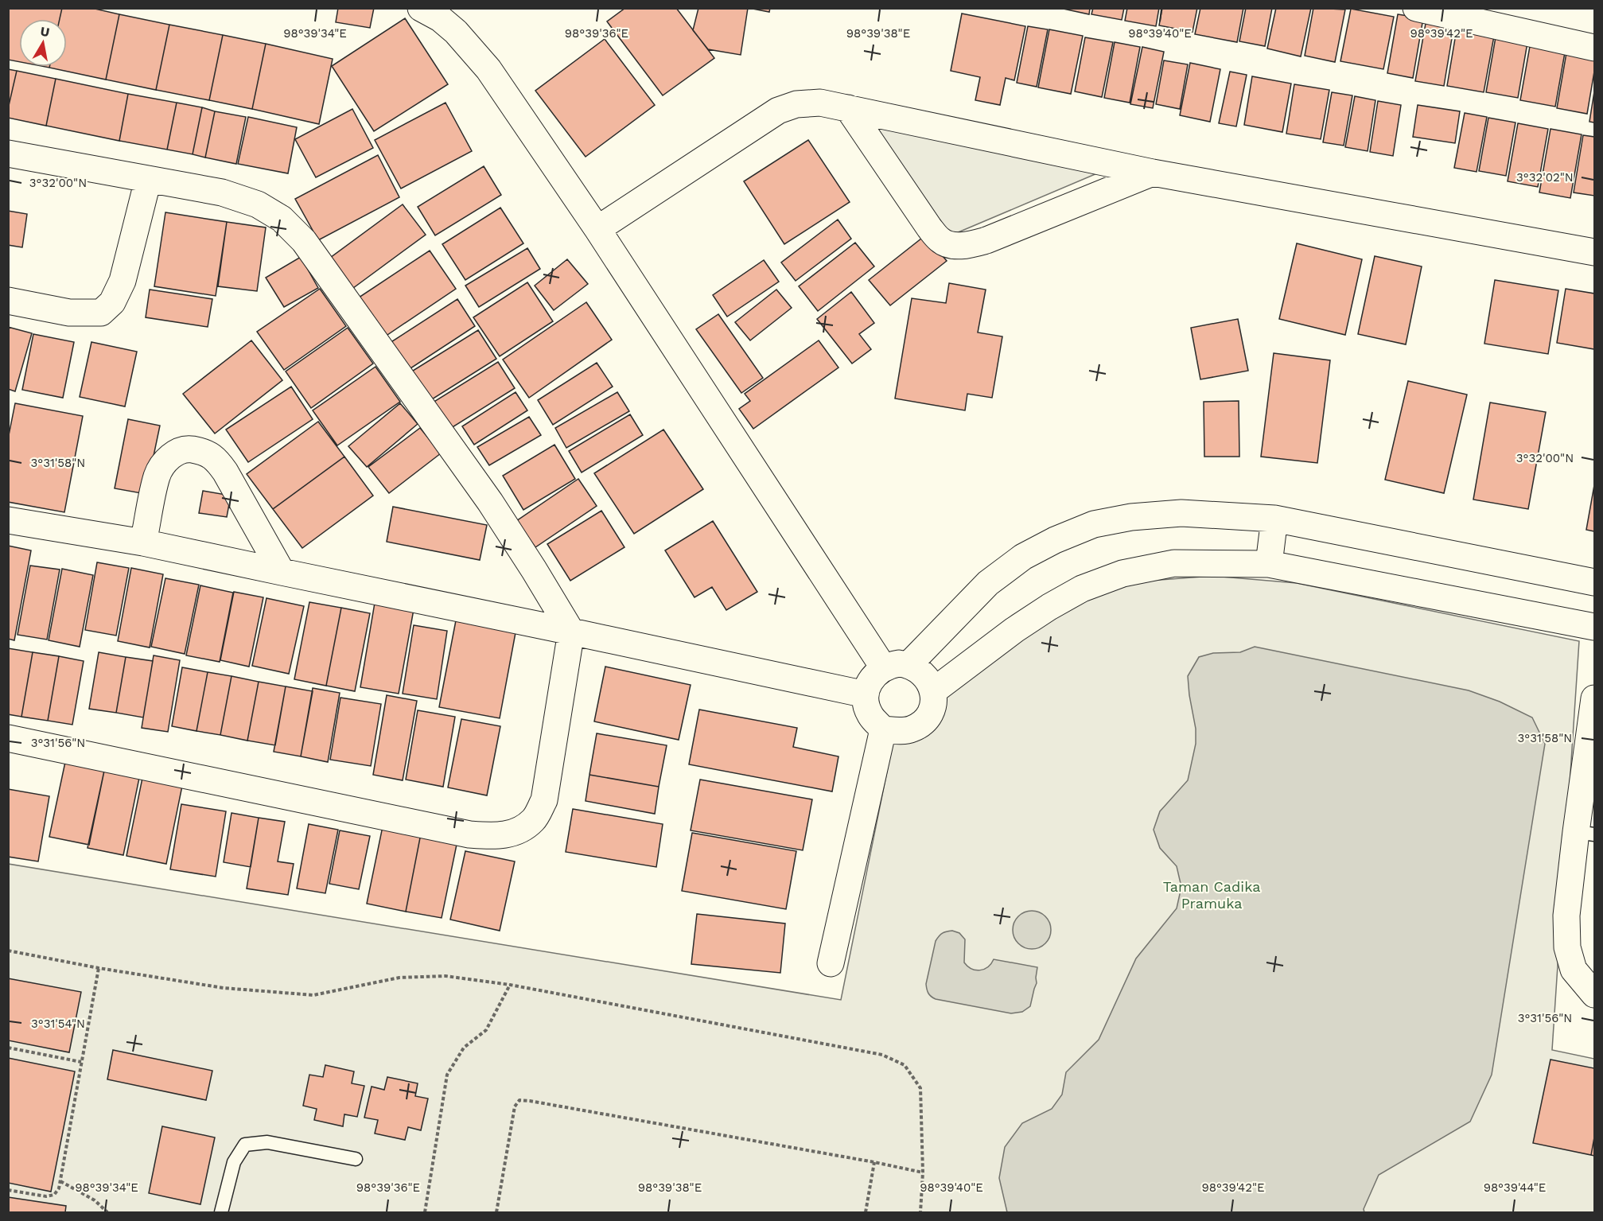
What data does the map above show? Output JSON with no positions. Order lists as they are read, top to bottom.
{
  "parks": ["Taman Cadika Pramuka"],
  "north": "top",
  "coordinates": [
    "98°39'34\"E",
    "98°39'36\"E",
    "98°39'38\"E",
    "98°39'40\"E",
    "98°39'42\"E",
    "3°32'02\"N",
    "3°32'00\"N",
    "3°31'58\"N",
    "3°31'56\"N",
    "3°31'54\"N",
    "98°39'44\"E"
  ]
}
